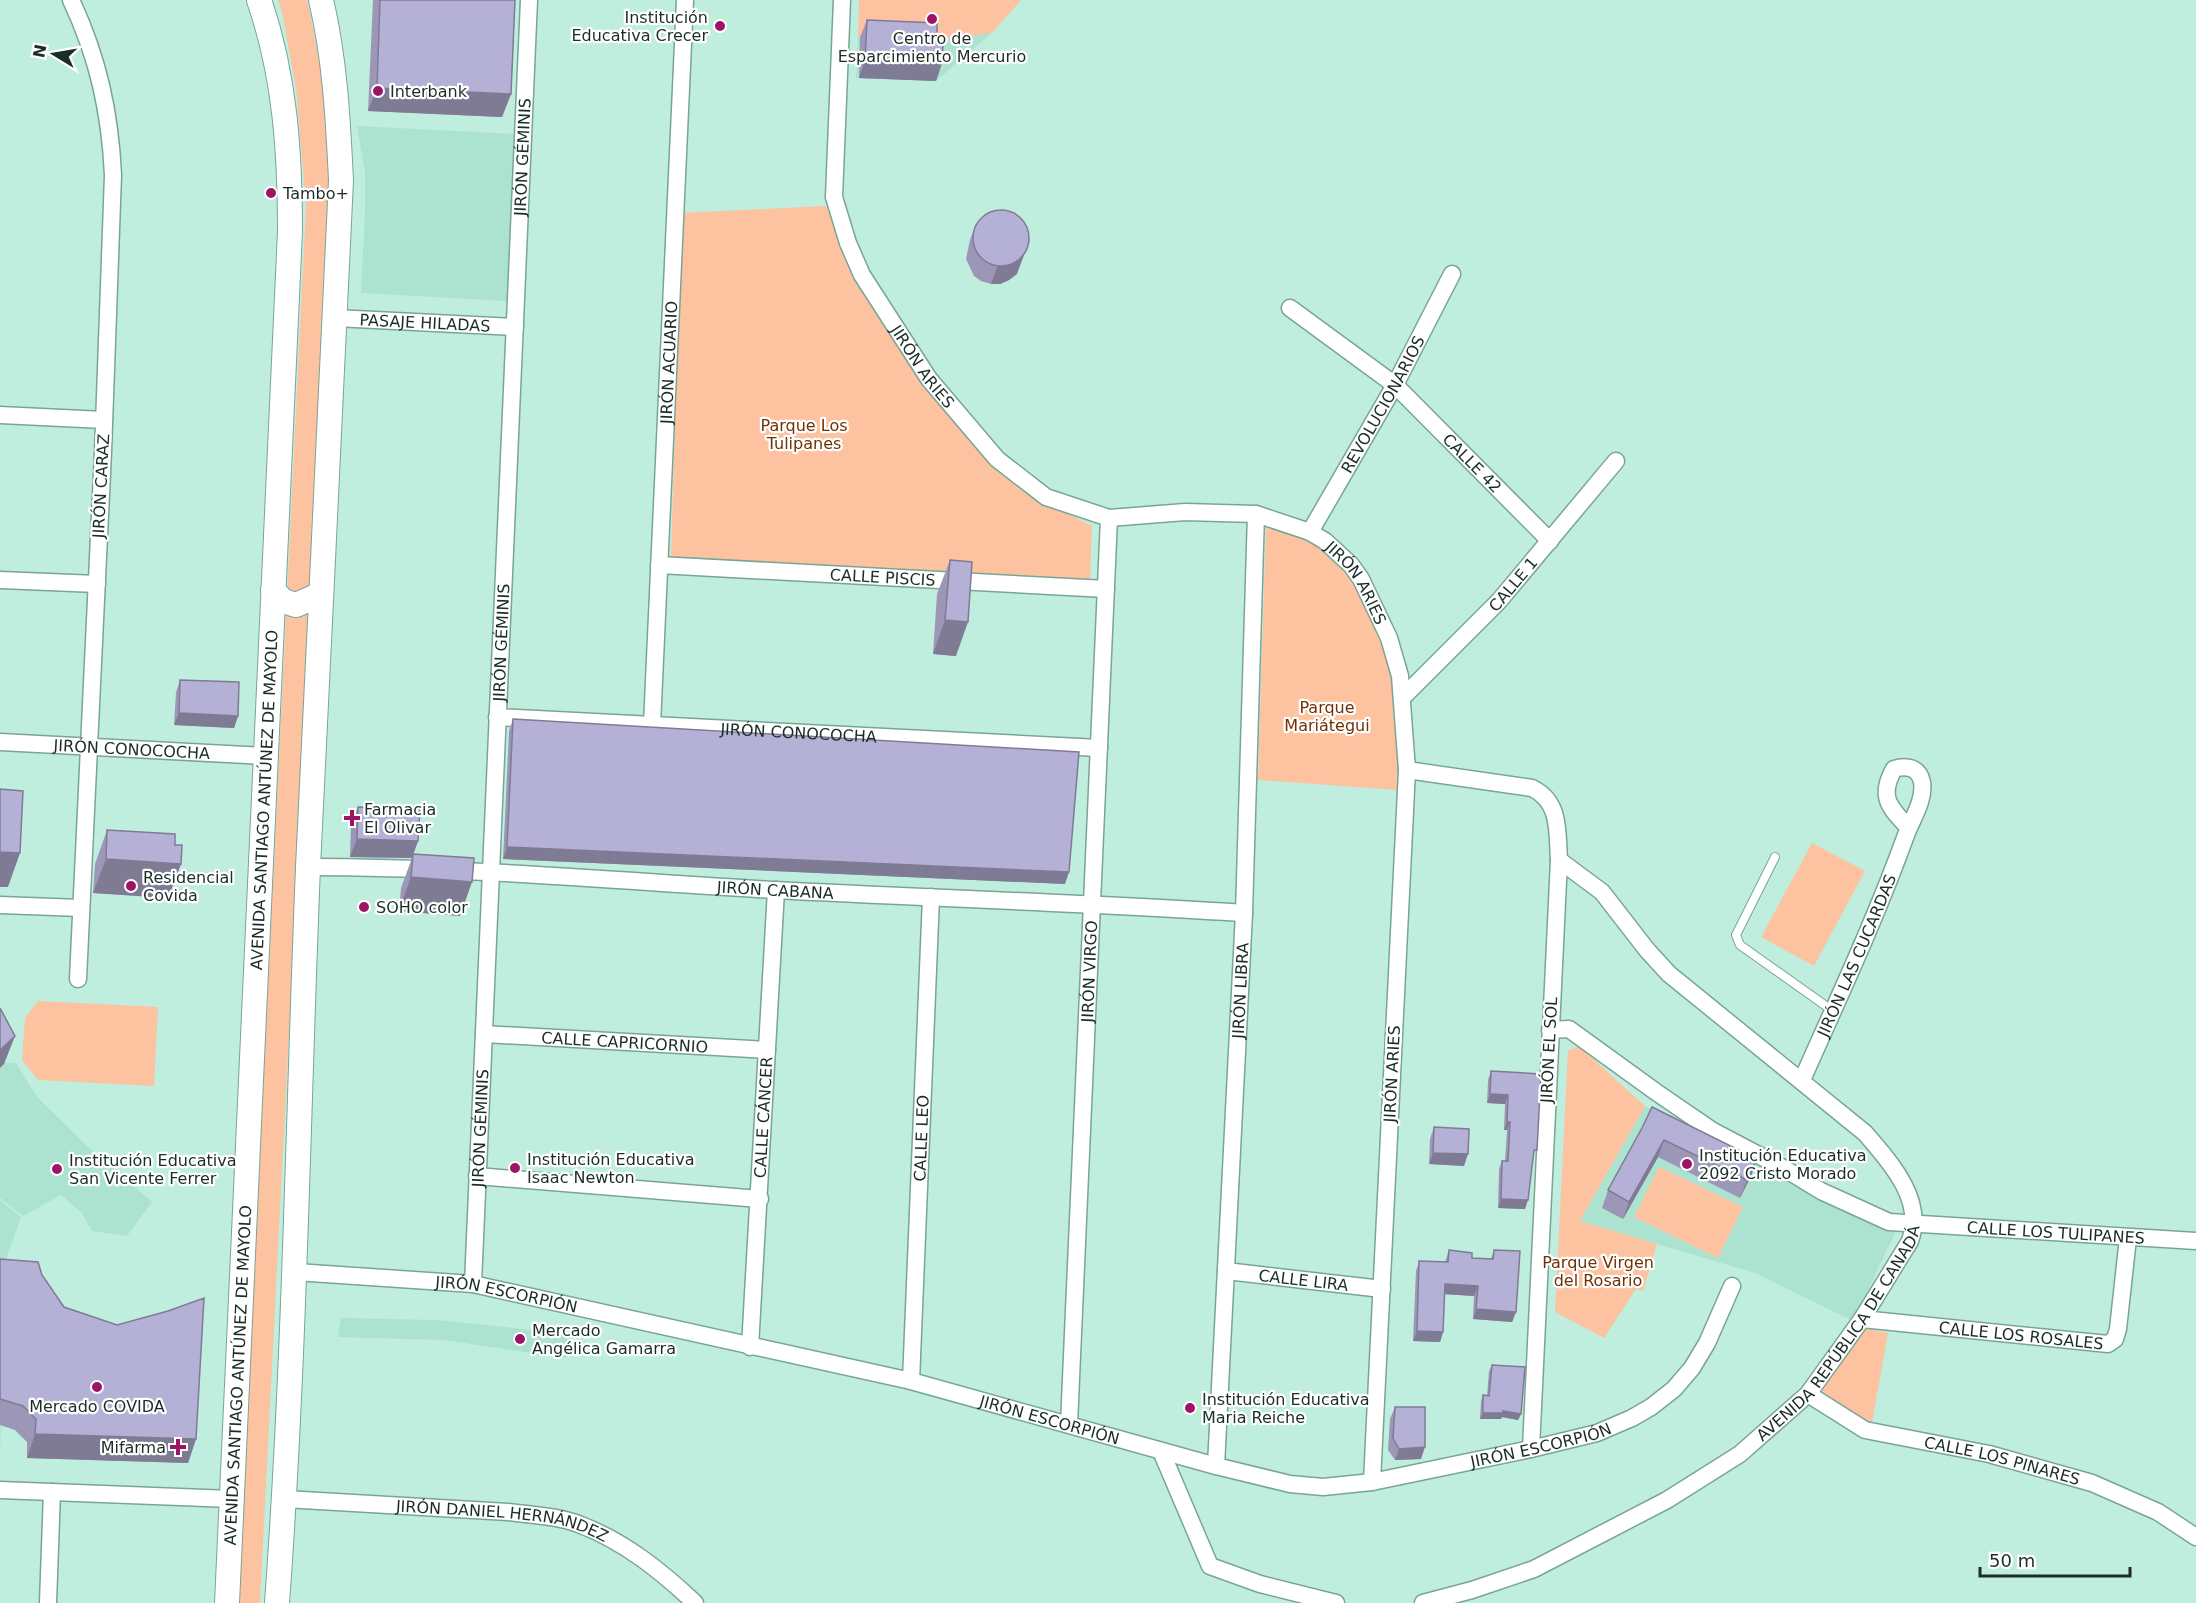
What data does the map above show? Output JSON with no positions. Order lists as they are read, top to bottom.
{
  "streets": {
    "main road": ["AVENIDA SANTIAGO ANTÚNEZ DE MAYOLO"],
    "street": [
      "JIRÓN GÉMINIS",
      "PASAJE HILADAS",
      "JIRÓN ACUARIO",
      "JIRÓN ARIES",
      "REVOLUCIONARIOS",
      "CALLE 42",
      "JIRÓN CARAZ",
      "CALLE PISCIS",
      "CALLE 1",
      "JIRÓN CONOCOCHA",
      "JIRÓN CABANA",
      "JIRÓN LAS CUCARDAS",
      "JIRÓN VIRGO",
      "JIRÓN LIBRA",
      "CALLE CAPRICORNIO",
      "JIRÓN EL SOL",
      "CALLE CÁNCER",
      "CALLE LEO",
      "CALLE LOS TULIPANES",
      "CALLE LIRA",
      "JIRÓN ESCORPIÓN",
      "AVENIDA REPÚBLICA DE CANADÁ",
      "CALLE LOS ROSALES",
      "CALLE LOS PINARES",
      "JIRÓN DANIEL HERNÁNDEZ"
    ]
  },
  "crossings": [
    ["JIRÓN GÉMINIS", "PASAJE HILADAS"],
    ["JIRÓN GÉMINIS", "JIRÓN CONOCOCHA"],
    ["JIRÓN GÉMINIS", "JIRÓN CABANA"],
    ["JIRÓN GÉMINIS", "CALLE CAPRICORNIO"],
    ["JIRÓN GÉMINIS", "JIRÓN ESCORPIÓN"],
    ["JIRÓN ACUARIO", "CALLE PISCIS"],
    ["JIRÓN ACUARIO", "JIRÓN CONOCOCHA"],
    ["JIRÓN ARIES", "REVOLUCIONARIOS"],
    ["JIRÓN ARIES", "CALLE 1"],
    ["JIRÓN ARIES", "JIRÓN VIRGO"],
    ["JIRÓN ARIES", "JIRÓN LIBRA"],
    ["JIRÓN ARIES", "JIRÓN EL SOL"],
    ["JIRÓN ARIES", "CALLE LIRA"],
    ["JIRÓN ARIES", "JIRÓN ESCORPIÓN"],
    ["REVOLUCIONARIOS", "CALLE 42"],
    ["CALLE 42", "CALLE 1"],
    ["JIRÓN CARAZ", "JIRÓN CONOCOCHA"],
    ["CALLE PISCIS", "JIRÓN VIRGO"],
    ["JIRÓN CONOCOCHA", "AVENIDA SANTIAGO ANTÚNEZ DE MAYOLO"],
    ["JIRÓN CONOCOCHA", "JIRÓN VIRGO"],
    ["JIRÓN CABANA", "JIRÓN VIRGO"],
    ["JIRÓN CABANA", "JIRÓN LIBRA"],
    ["JIRÓN CABANA", "CALLE CÁNCER"],
    ["JIRÓN CABANA", "CALLE LEO"],
    ["JIRÓN LAS CUCARDAS", "AVENIDA REPÚBLICA DE CANADÁ"],
    ["JIRÓN VIRGO", "JIRÓN ESCORPIÓN"],
    ["JIRÓN LIBRA", "CALLE LIRA"],
    ["JIRÓN LIBRA", "JIRÓN ESCORPIÓN"],
    ["CALLE CAPRICORNIO", "CALLE CÁNCER"],
    ["JIRÓN EL SOL", "CALLE LOS TULIPANES"],
    ["JIRÓN EL SOL", "JIRÓN ESCORPIÓN"],
    ["JIRÓN EL SOL", "AVENIDA REPÚBLICA DE CANADÁ"],
    ["CALLE CÁNCER", "JIRÓN ESCORPIÓN"],
    ["CALLE LEO", "JIRÓN ESCORPIÓN"],
    ["CALLE LOS TULIPANES", "AVENIDA REPÚBLICA DE CANADÁ"],
    ["CALLE LOS TULIPANES", "CALLE LOS ROSALES"],
    ["AVENIDA REPÚBLICA DE CANADÁ", "CALLE LOS ROSALES"],
    ["AVENIDA REPÚBLICA DE CANADÁ", "CALLE LOS PINARES"]
  ],
  "parks": ["Parque Los Tulipanes", "Parque Mariátegui", "Parque Virgen del Rosario"],
  "places": {
    "other": [
      "Centro de Esparcimiento Mercurio",
      "Institución Educativa Crecer",
      "Interbank",
      "Tambo+",
      "Residencial Covida",
      "SOHO color",
      "Institución Educativa 2092 Cristo Morado",
      "Institución Educativa Isaac Newton",
      "Institución Educativa San Vicente Ferrer",
      "Mercado Angélica Gamarra",
      "Mercado COVIDA",
      "Institución Educativa Maria Reiche"
    ],
    "health": ["Farmacia El Olivar", "Mifarma"]
  },
  "scale_bar": "50 m",
  "north": "left"
}
